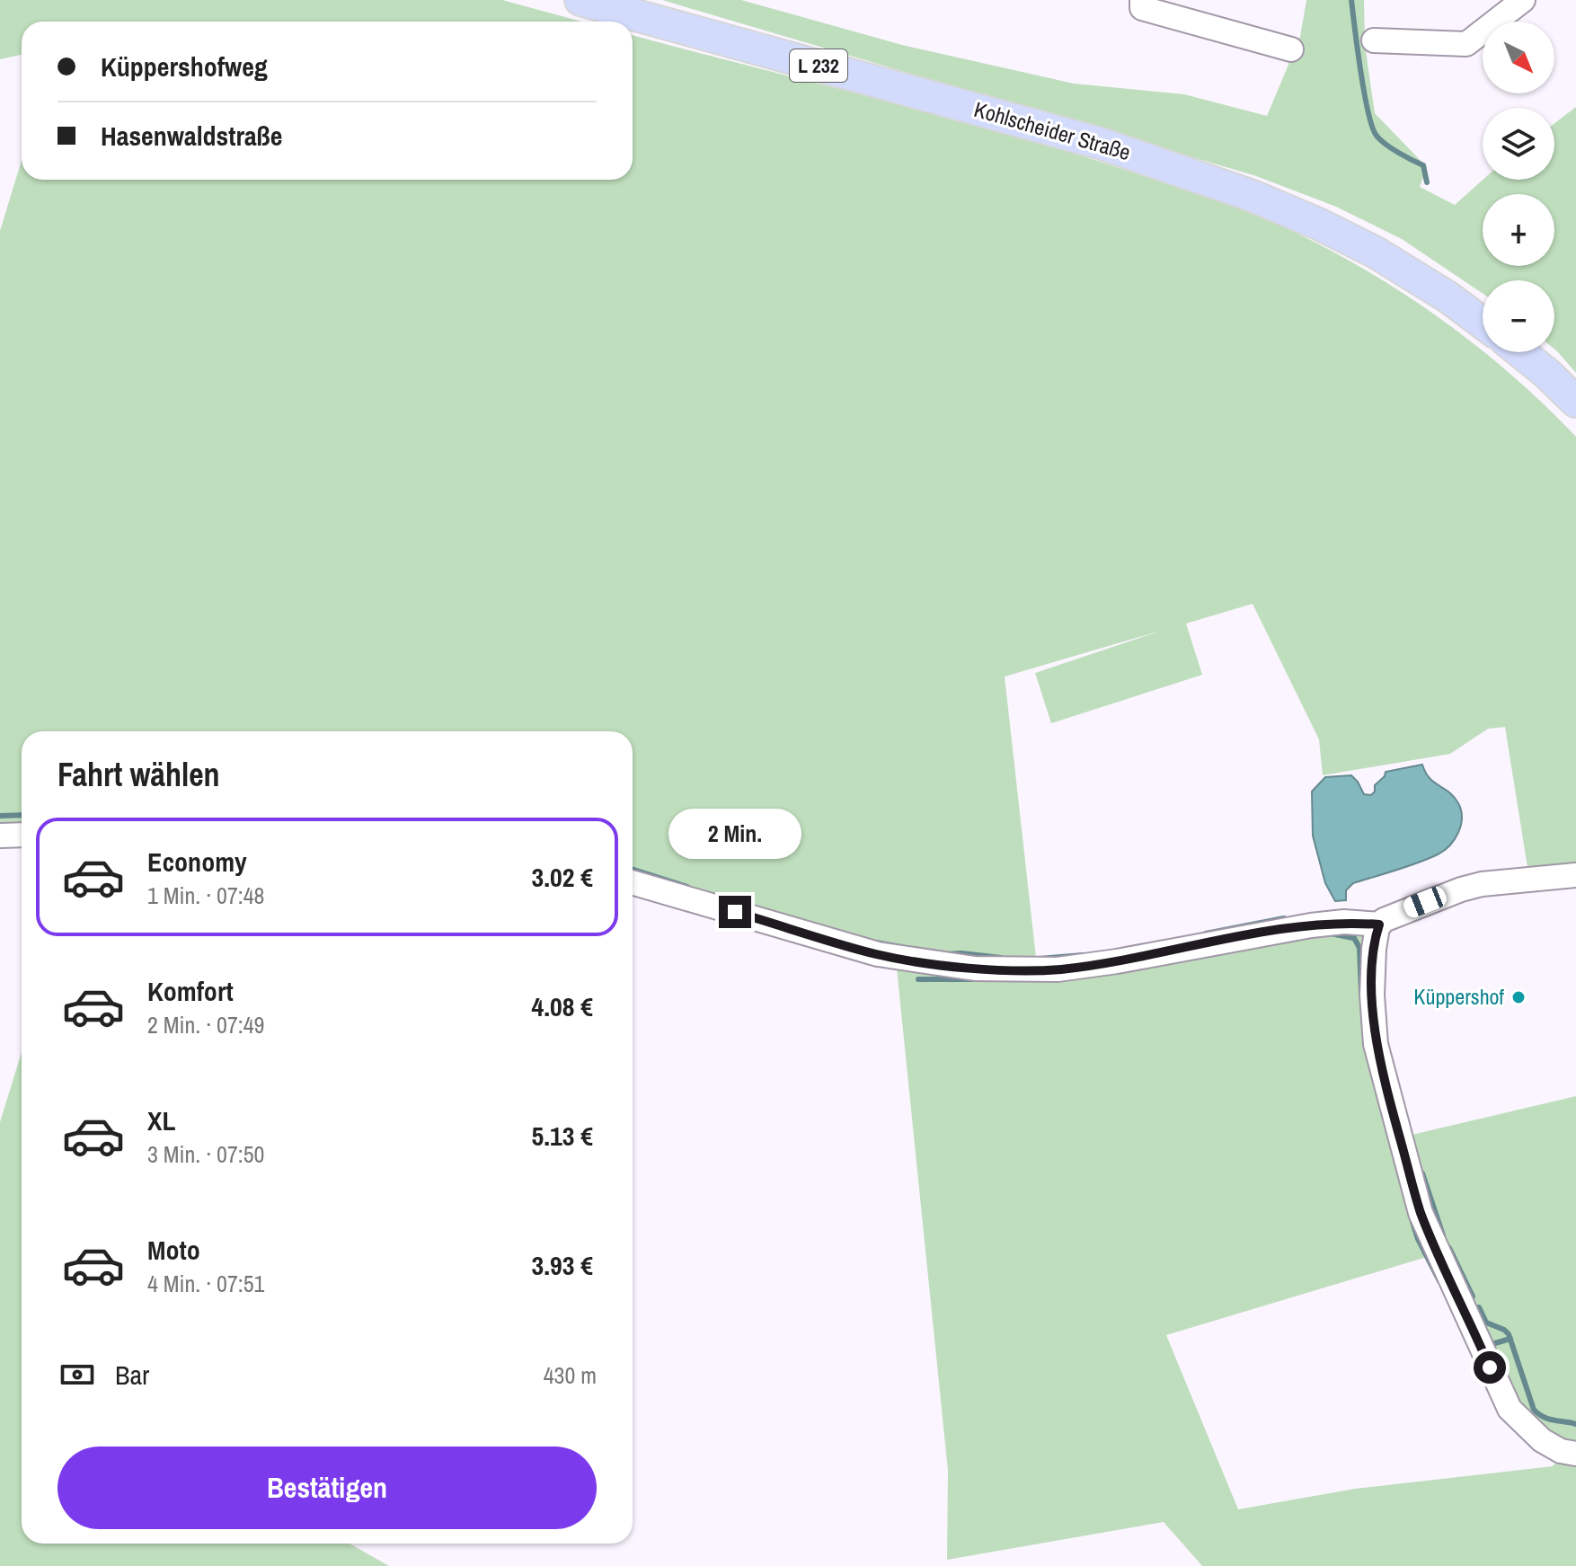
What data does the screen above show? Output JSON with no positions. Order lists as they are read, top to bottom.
{
  "streets": {
    "main road": ["L 232", "Kohlscheider Straße"]
  },
  "places": ["Küppershof"],
  "north": "bottom right",
  "page": {
    "map_buttons": ["+", "−"],
    "banner": ["Küppershofweg", "Hasenwaldstraße"],
    "heading": "Fahrt wählen",
    "bubble": "2 Min.",
    "list": [
      {
        "name": "Economy",
        "note": "1 Min. · 07:48",
        "value": "3.02 €"
      },
      {
        "name": "Komfort",
        "note": "2 Min. · 07:49",
        "value": "4.08 €"
      },
      {
        "name": "XL",
        "note": "3 Min. · 07:50",
        "value": "5.13 €"
      },
      {
        "name": "Moto",
        "note": "4 Min. · 07:51",
        "value": "3.93 €"
      }
    ],
    "pay": ["Bar", "430 m"],
    "buttons": "Bestätigen"
  }
}
